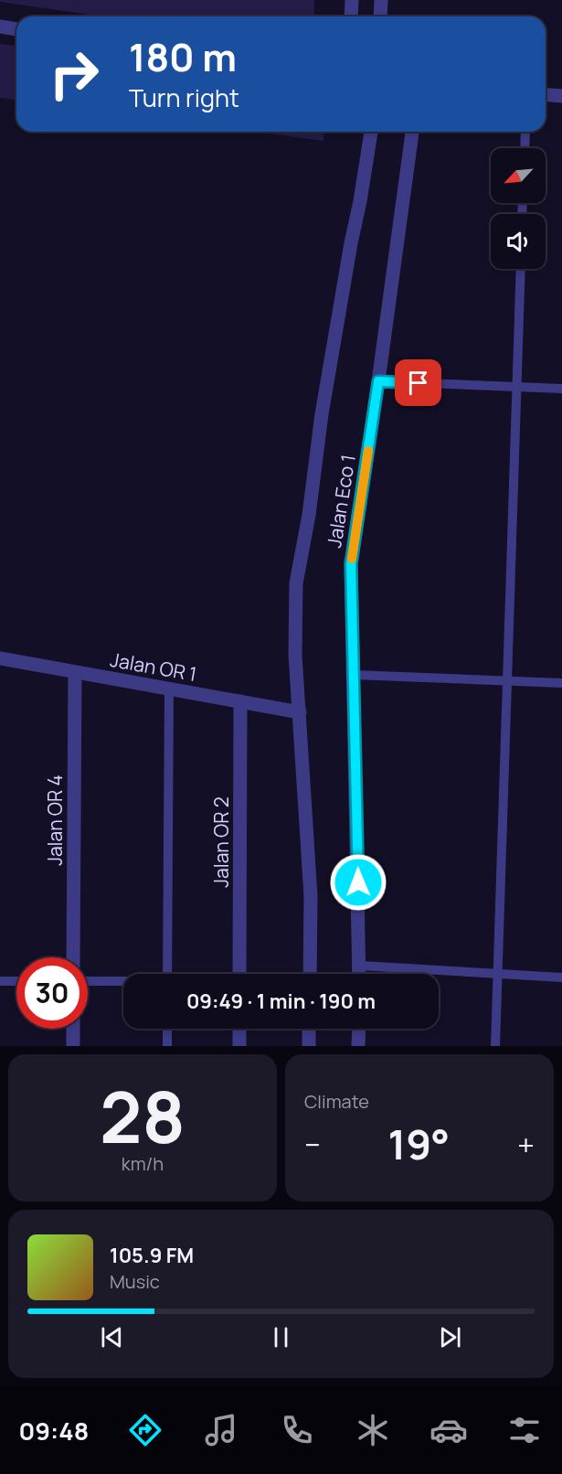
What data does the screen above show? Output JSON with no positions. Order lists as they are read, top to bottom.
{
  "streets": {
    "street": [
      "Jalan Eco 1",
      "Jalan OR 1",
      "Jalan OR 4",
      "Jalan OR 2"
    ]
  },
  "crossings": [
    ["Jalan OR 1", "Jalan OR 4"],
    ["Jalan OR 1", "Jalan OR 2"]
  ],
  "north": "bottom left",
  "page": {
    "turn": ["180 m", "Turn right"],
    "limit": "30",
    "trip": "09:49 · 1 min · 190 m",
    "tile": [
      ["28", "km/h"],
      "Climate"
    ],
    "heat": ["−", "19°", "+"],
    "song": ["105.9 FM", "Music"],
    "tabs": "09:48"
  }
}
